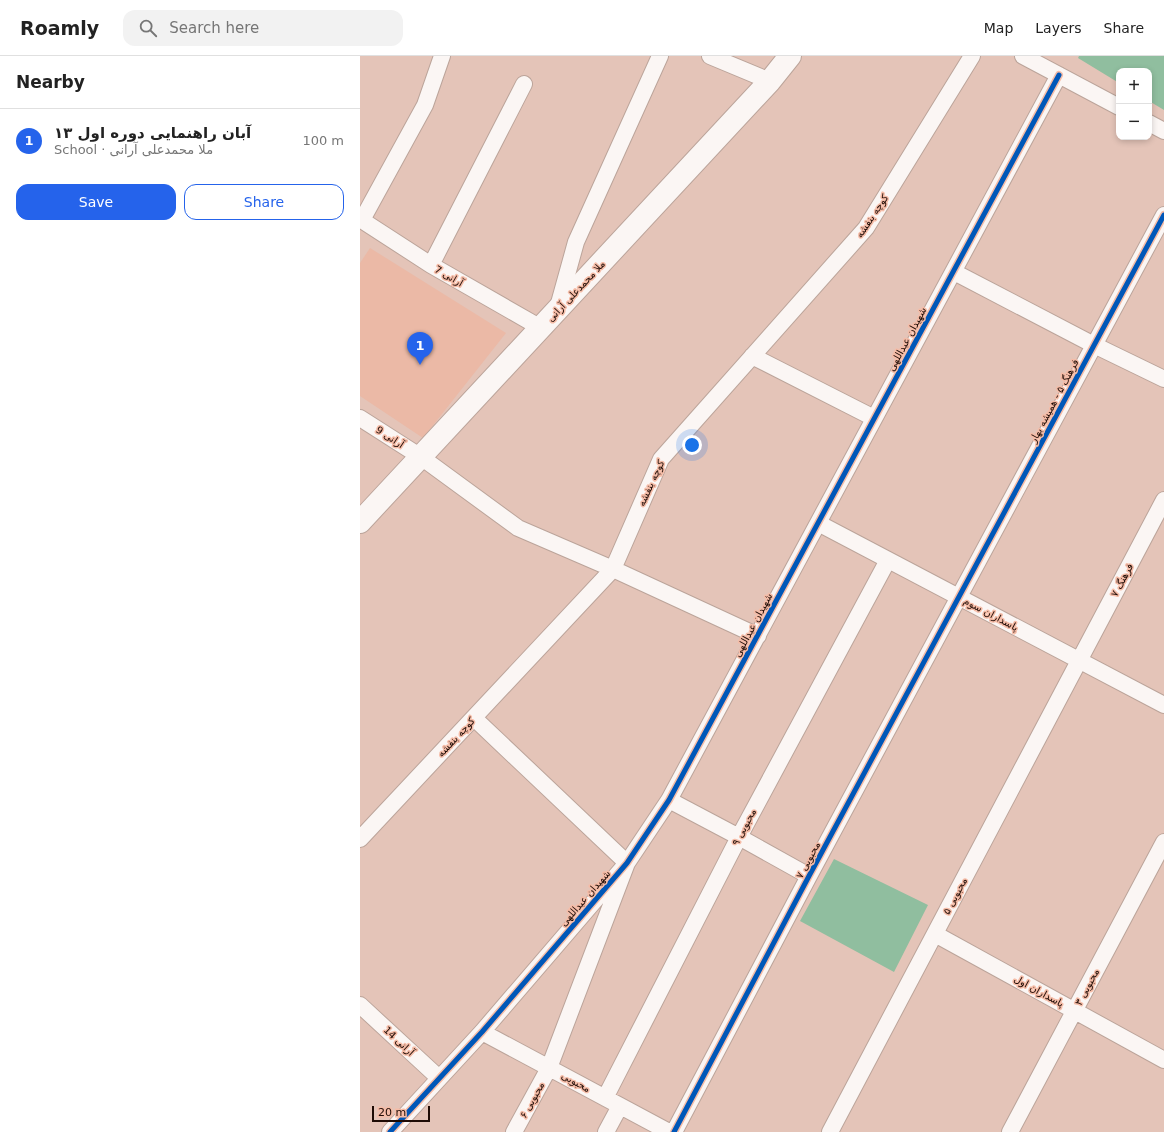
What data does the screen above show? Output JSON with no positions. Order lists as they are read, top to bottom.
{
  "streets": {
    "street": [
      "کوچه بنفشه",
      "آرانی 7",
      "ملا محمدعلی آرانی",
      "شهیدان عبداللهی",
      "فرهنگ ۵ - همیشه بهار",
      "آرانی 9",
      "فرهنگ ۷",
      "پاسداران سوم",
      "محبوبی ۹",
      "محبوبی ۷",
      "محبوبی ۵",
      "محبوبی ۳",
      "پاسداران اول",
      "آرانی 14",
      "محبوبی",
      "محبوبی ۶"
    ]
  },
  "crossings": [
    ["کوچه بنفشه", "آرانی 9"],
    ["آرانی 7", "ملا محمدعلی آرانی"],
    ["ملا محمدعلی آرانی", "آرانی 9"],
    ["شهیدان عبداللهی", "آرانی 9"],
    ["شهیدان عبداللهی", "پاسداران سوم"],
    ["شهیدان عبداللهی", "آرانی 14"],
    ["شهیدان عبداللهی", "محبوبی"],
    ["شهیدان عبداللهی", "محبوبی ۶"],
    ["فرهنگ ۵ - همیشه بهار", "پاسداران سوم"],
    ["فرهنگ ۵ - همیشه بهار", "محبوبی ۷"],
    ["فرهنگ ۷", "پاسداران سوم"],
    ["فرهنگ ۷", "محبوبی ۵"],
    ["پاسداران سوم", "محبوبی ۹"],
    ["پاسداران سوم", "محبوبی ۷"],
    ["پاسداران سوم", "محبوبی ۵"],
    ["محبوبی ۹", "محبوبی"],
    ["محبوبی ۵", "پاسداران اول"],
    ["محبوبی ۳", "پاسداران اول"],
    ["محبوبی", "محبوبی ۶"]
  ],
  "scale_bar": "20 m",
  "page": {
    "header": "Roamly",
    "search": "Search here",
    "nav": ["Map", "Layers", "Share"],
    "heading": "Nearby",
    "map_buttons": ["+", "−"],
    "list": [
      {
        "mark": "1",
        "name": "۱۳ آبان راهنمایی دوره اول",
        "note": "School · ملا محمدعلی آرانی",
        "value": "100 m"
      }
    ],
    "buttons": ["Save", "Share"],
    "pins": "1",
    "scale": "20 m"
  }
}
